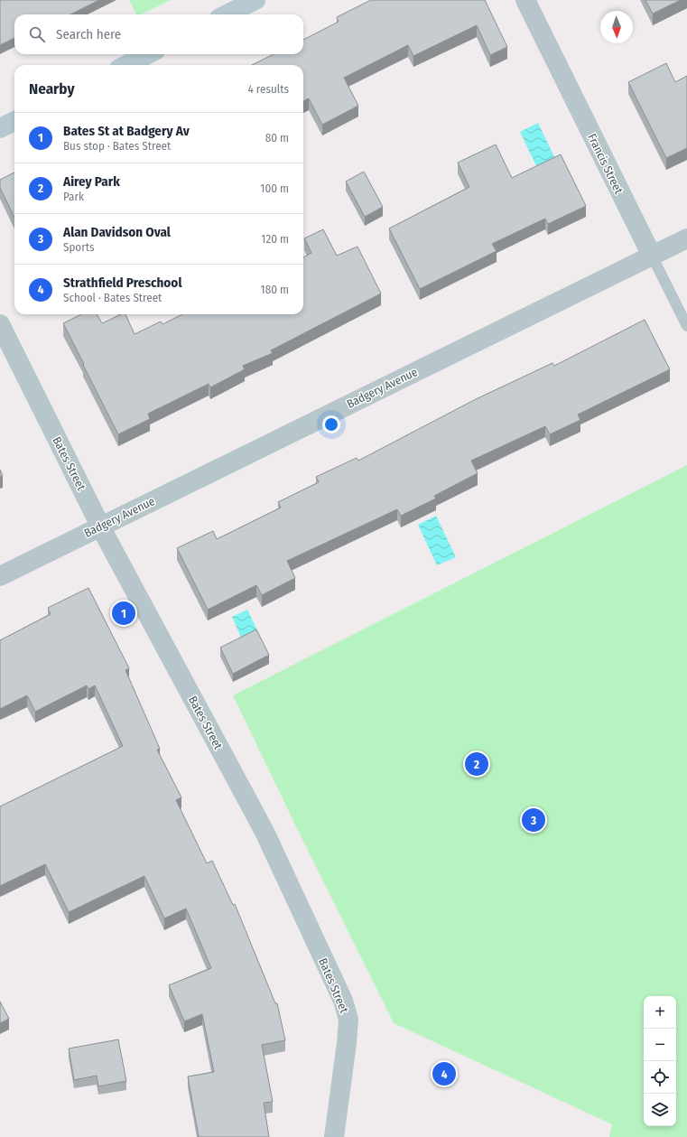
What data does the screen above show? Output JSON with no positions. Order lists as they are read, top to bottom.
{
  "streets": {
    "street": ["Francis Street", "Badgery Avenue", "Bates Street"]
  },
  "crossings": [
    ["Francis Street", "Badgery Avenue"],
    ["Badgery Avenue", "Bates Street"]
  ],
  "north": "bottom",
  "page": {
    "search": "Search here",
    "heading": ["Nearby", "4 results"],
    "list": [
      {
        "mark": "1",
        "name": "Bates St at Badgery Av",
        "note": "Bus stop · Bates Street",
        "value": "80 m"
      },
      {
        "mark": "2",
        "name": "Airey Park",
        "note": "Park",
        "value": "100 m"
      },
      {
        "mark": "3",
        "name": "Alan Davidson Oval",
        "note": "Sports",
        "value": "120 m"
      },
      {
        "mark": "4",
        "name": "Strathfield Preschool",
        "note": "School · Bates Street",
        "value": "180 m"
      }
    ],
    "pins": [
      "1",
      "2",
      "3",
      "4"
    ],
    "map_buttons": ["+", "−"]
  }
}
